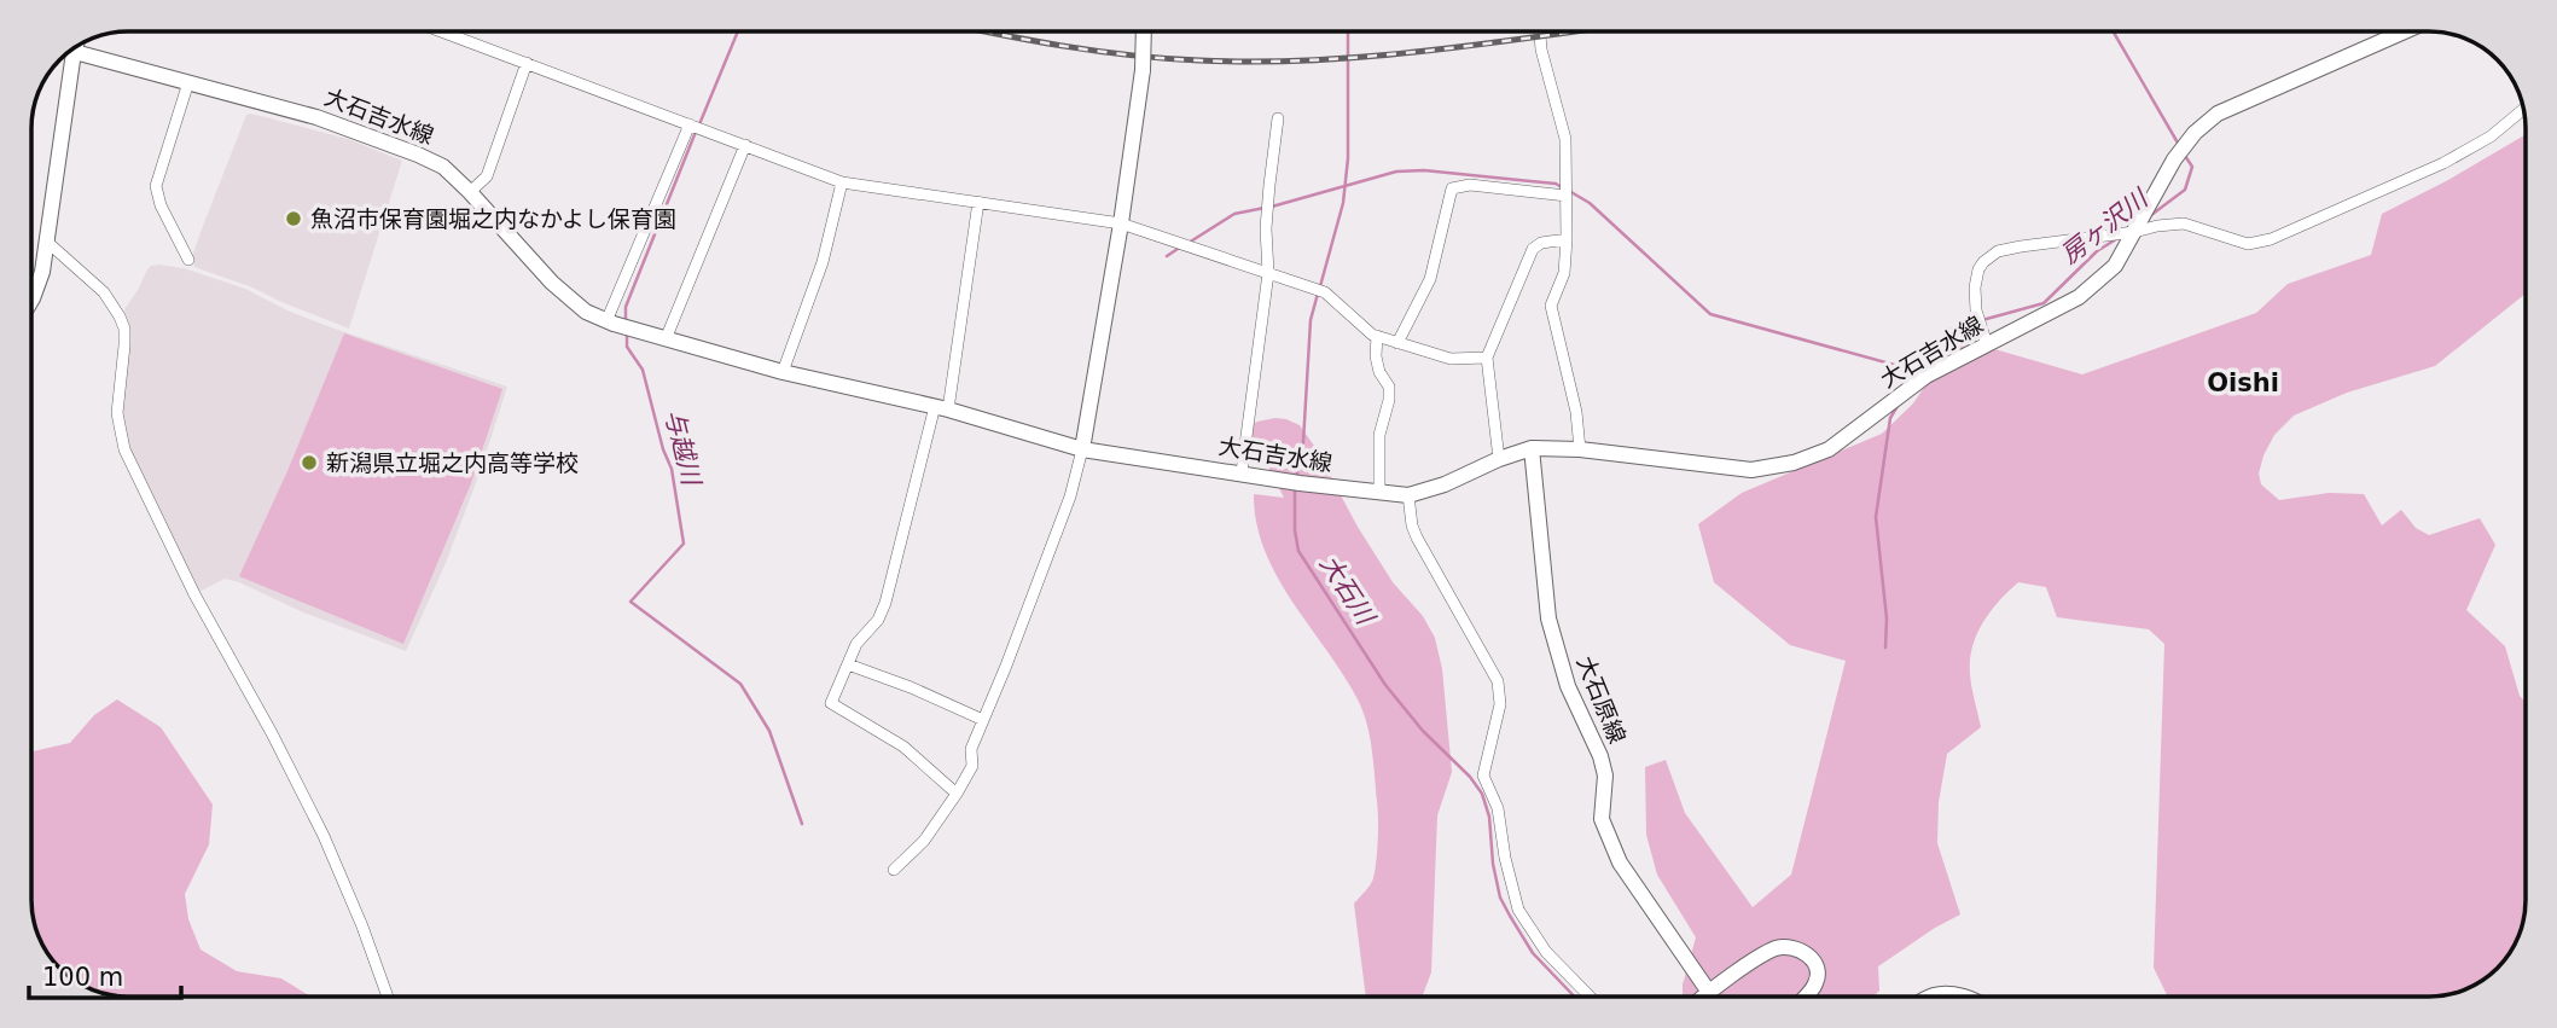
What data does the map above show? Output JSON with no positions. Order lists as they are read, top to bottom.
{
  "streets": {
    "main road": ["大石吉水線", "大石原線"]
  },
  "crossings": [
    ["大石吉水線", "大石原線"]
  ],
  "districts": ["Oishi"],
  "water": ["房ヶ沢川", "与越川", "大石川"],
  "places": ["魚沼市保育園堀之内なかよし保育園", "新潟県立堀之内高等学校"],
  "scale_bar": "100 m"
}
